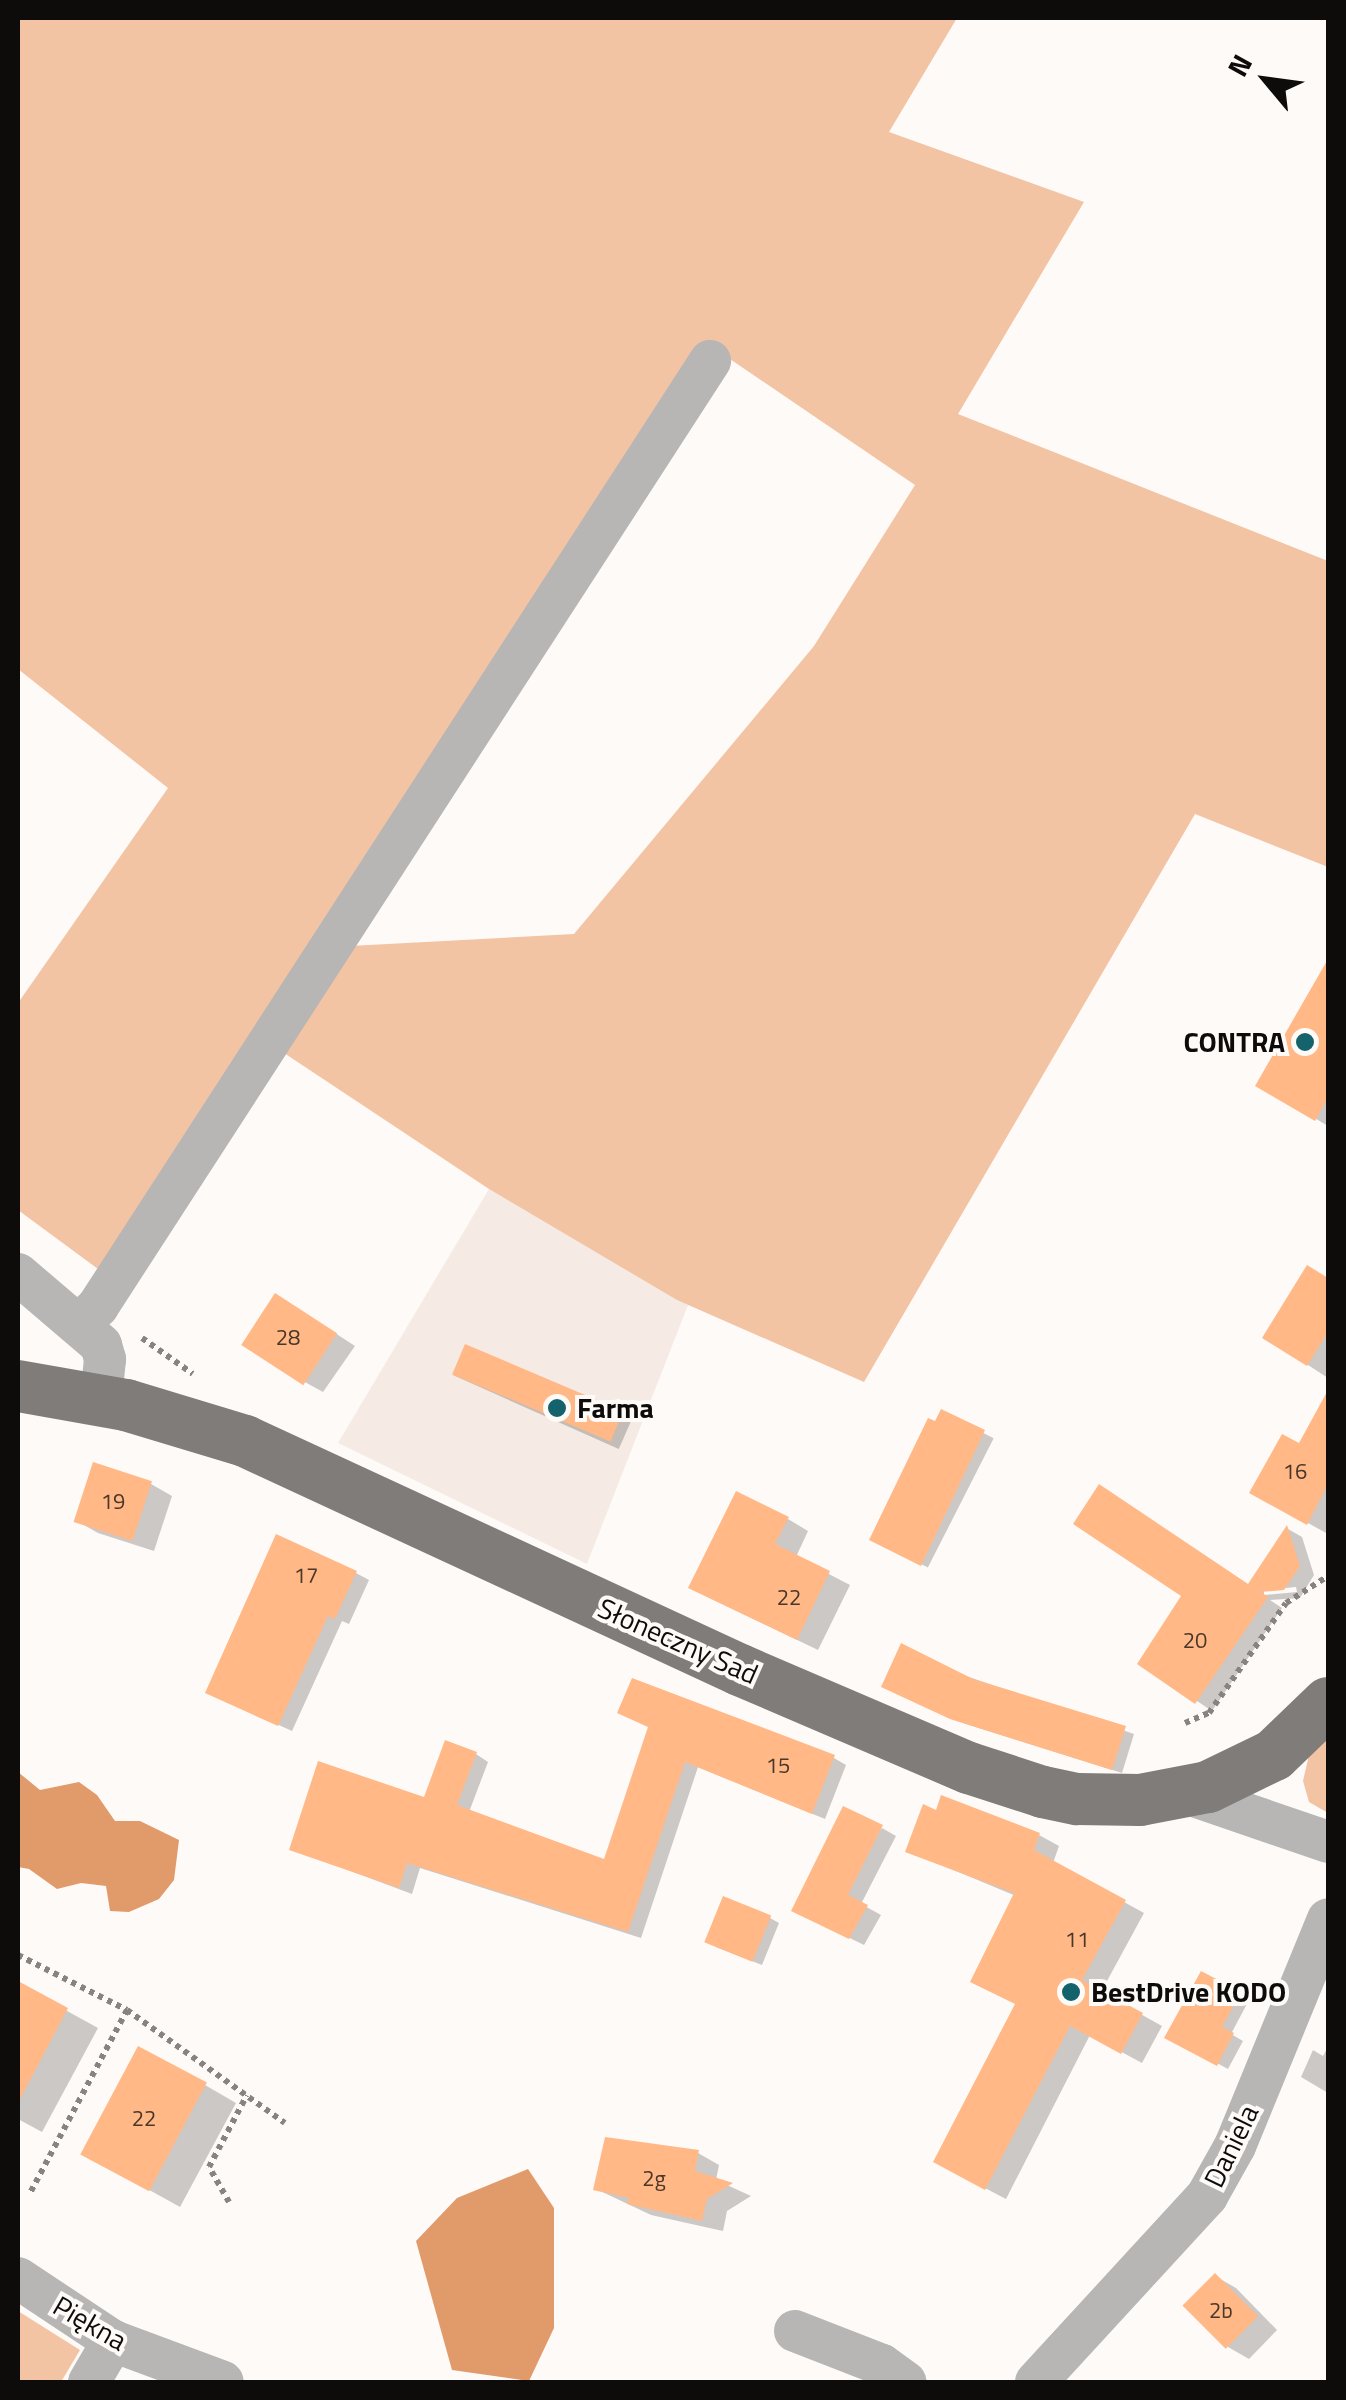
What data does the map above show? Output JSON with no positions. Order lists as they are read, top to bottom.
{
  "streets": {
    "main road": ["Słoneczny Sad"],
    "street": ["Daniela", "Piękna"]
  },
  "places": ["CONTRA", "Farma", "BestDrive KODO"],
  "house_numbers": [
    "28",
    "16",
    "19",
    "17",
    "22",
    "20",
    "15",
    "11",
    "22",
    "2g",
    "2b"
  ],
  "north": "top left"
}
